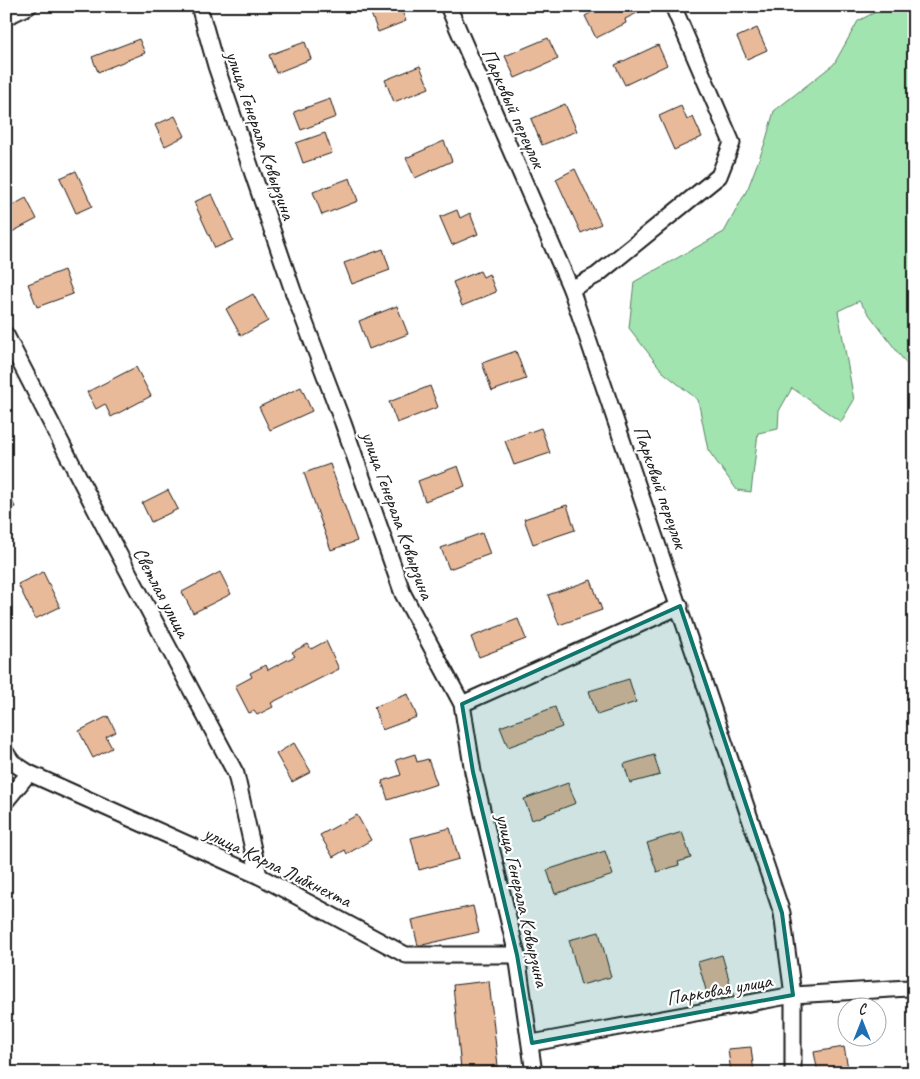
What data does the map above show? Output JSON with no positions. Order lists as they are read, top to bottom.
{
  "streets": {
    "street": [
      "Парковый переулок",
      "улица Генерала Ковырзина",
      "Светлая улица",
      "улица Карла Либкнехта",
      "Парковая улица"
    ]
  },
  "crossings": [
    ["Парковый переулок", "Парковая улица"],
    ["улица Генерала Ковырзина", "улица Карла Либкнехта"],
    ["улица Генерала Ковырзина", "Парковая улица"],
    ["Светлая улица", "улица Карла Либкнехта"]
  ],
  "north": "top"
}
